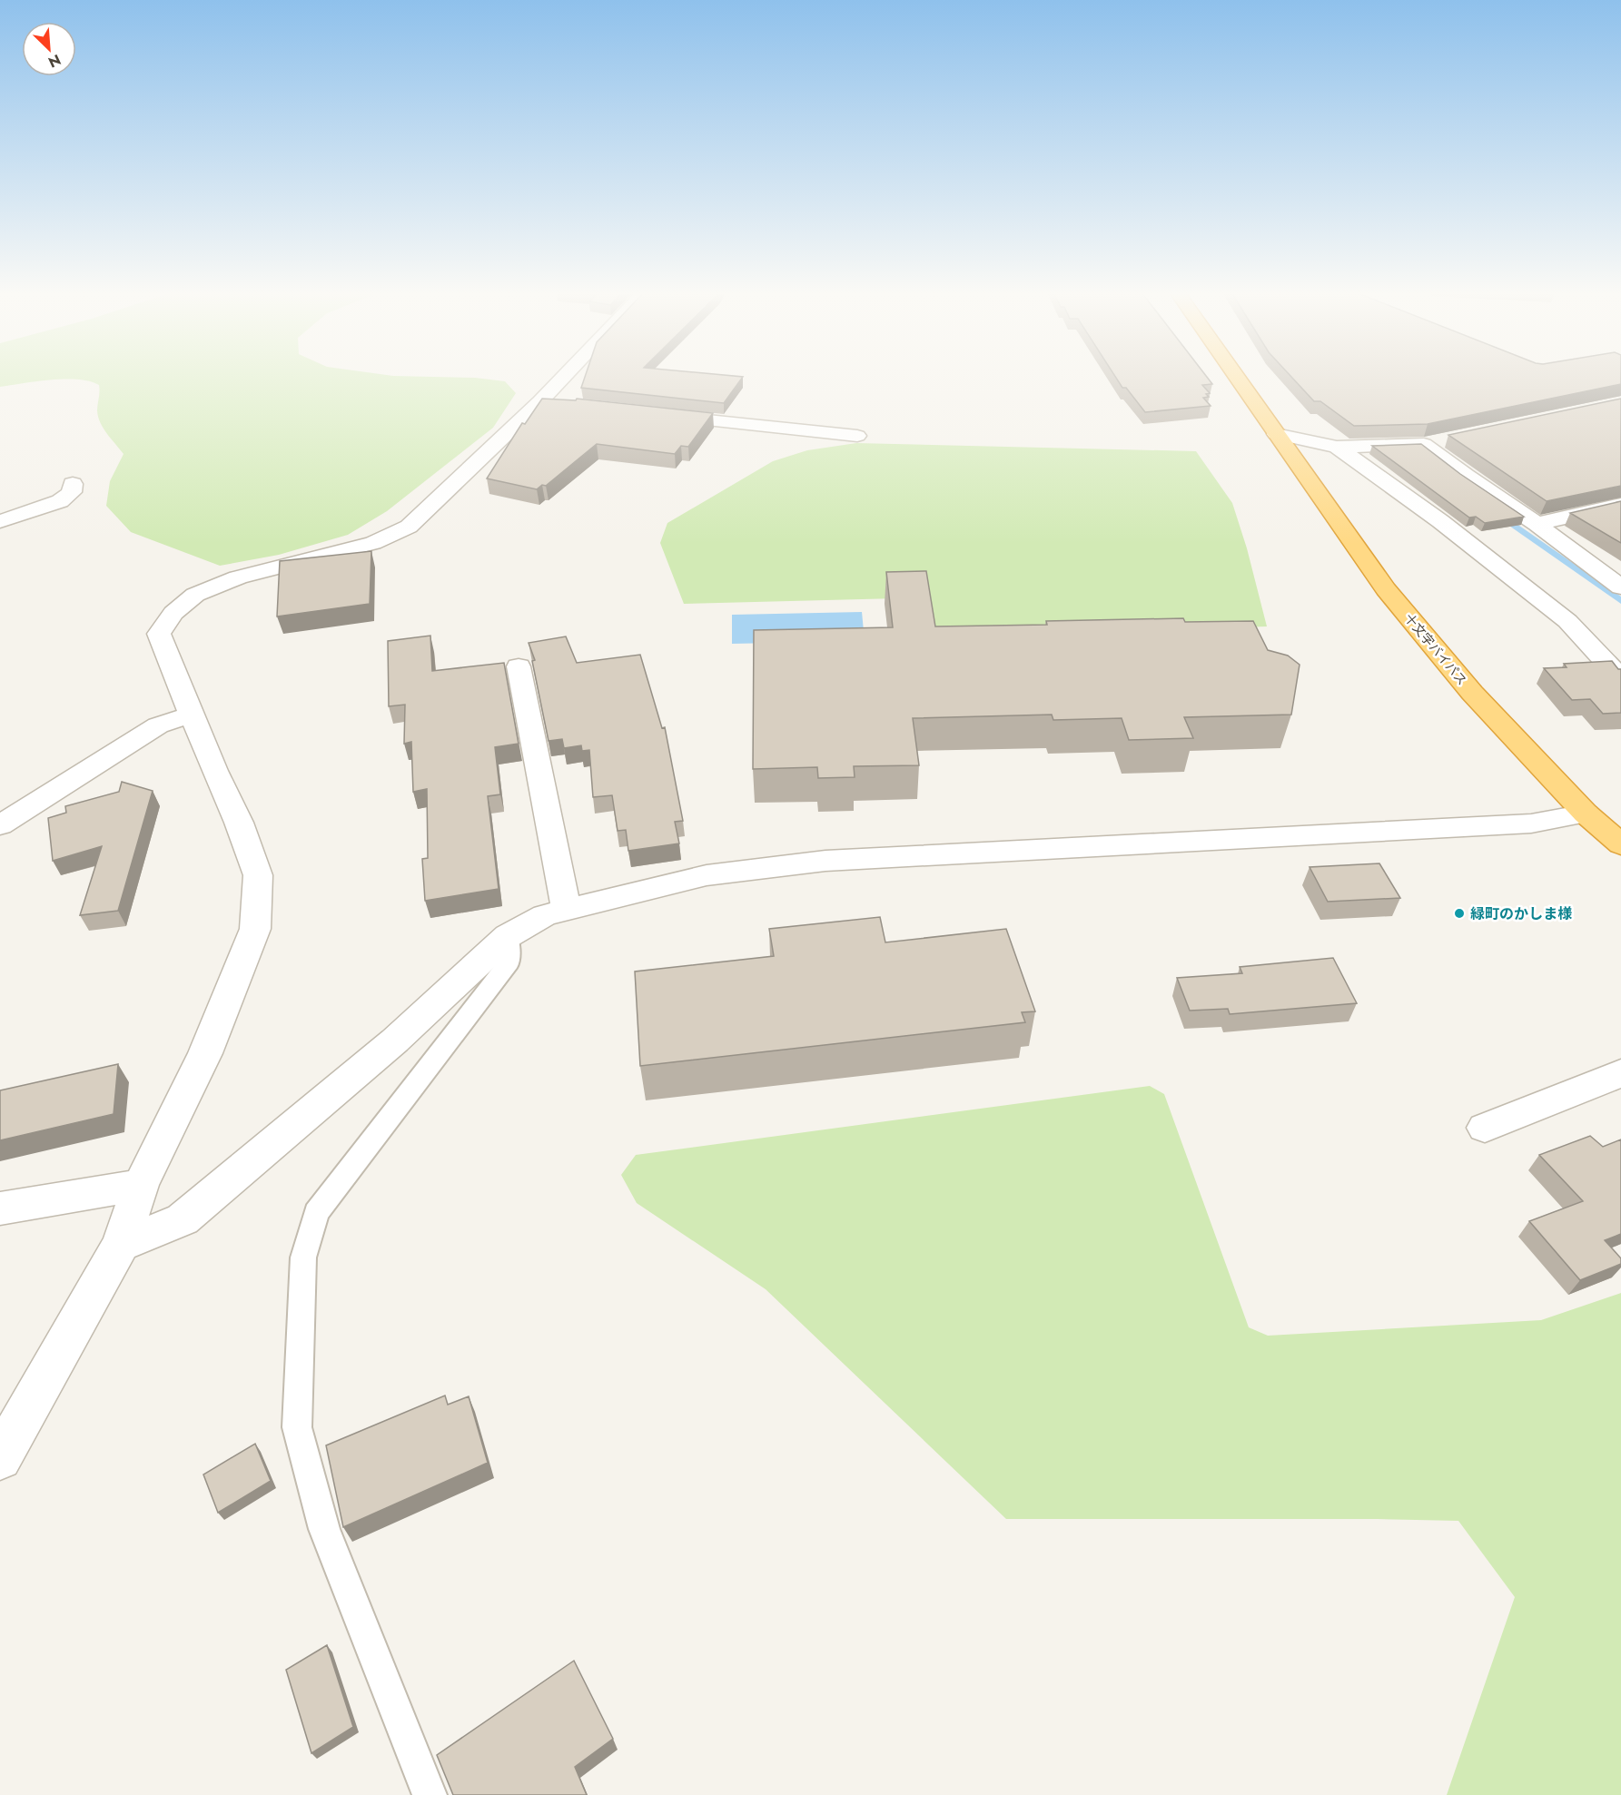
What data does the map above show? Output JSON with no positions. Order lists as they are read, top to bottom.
{
  "streets": {
    "highway": ["十文字バイパス"]
  },
  "places": ["緑町のかしま様"],
  "north": "bottom right"
}
